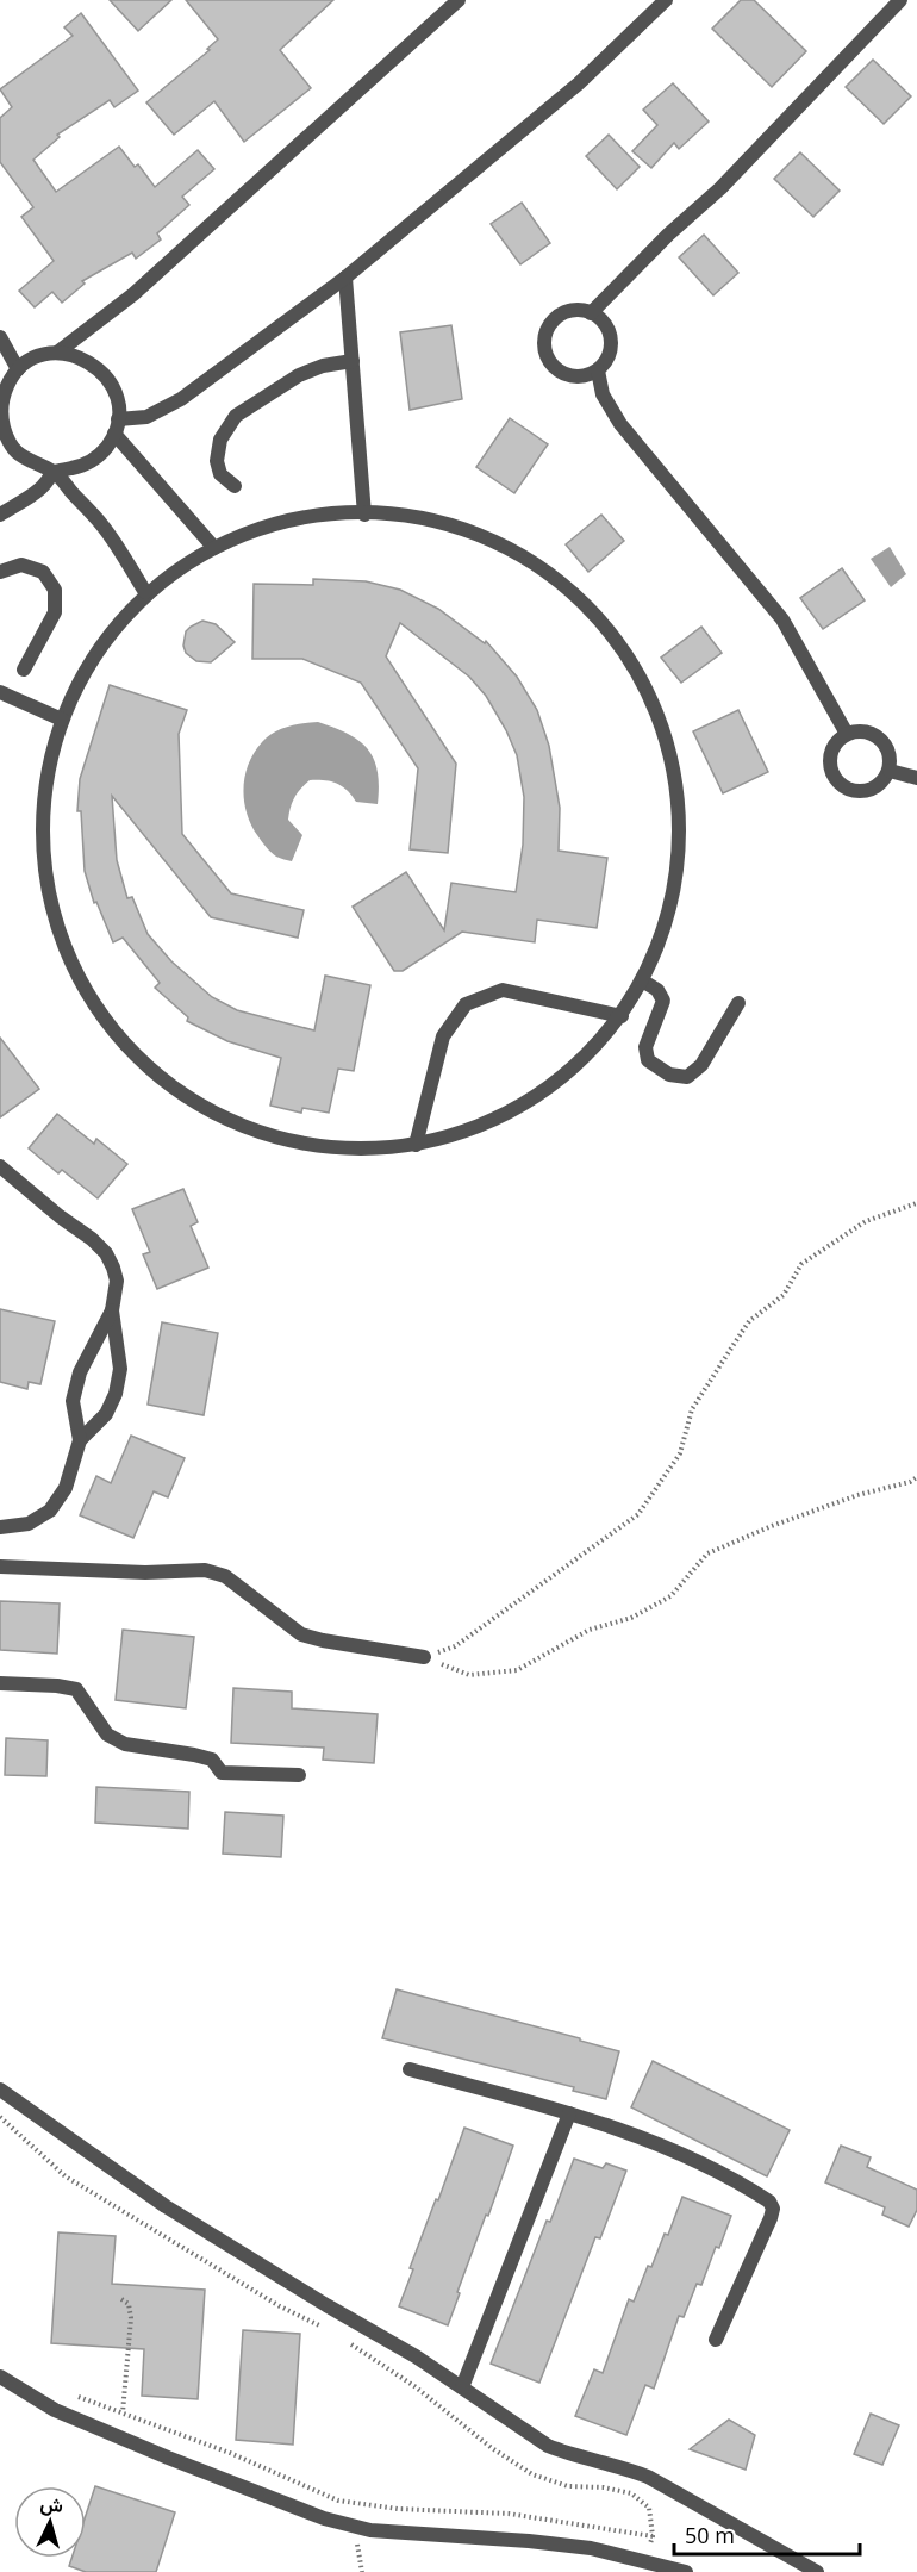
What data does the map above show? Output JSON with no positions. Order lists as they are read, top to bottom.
{
  "scale_bar": "50 m",
  "north": "top"
}
